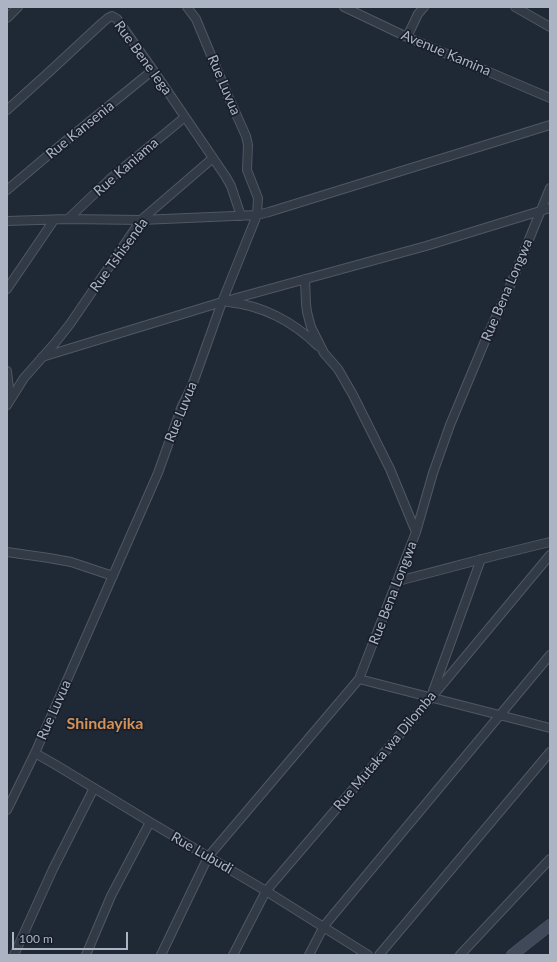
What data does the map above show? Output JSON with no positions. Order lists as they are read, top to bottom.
{
  "streets": {
    "street": [
      "Avenue Kamina",
      "Rue Bene lega",
      "Rue Luvua",
      "Rue Kansenia",
      "Rue Kaniama",
      "Rue Tshisenda",
      "Rue Bena Longwa",
      "Rue Mutaka wa Dilomba",
      "Rue Lubudi"
    ]
  },
  "crossings": [
    ["Rue Bene lega", "Rue Kansenia"],
    ["Rue Bene lega", "Rue Kaniama"],
    ["Rue Bene lega", "Rue Tshisenda"],
    ["Rue Luvua", "Rue Lubudi"],
    ["Rue Bena Longwa", "Rue Lubudi"],
    ["Rue Mutaka wa Dilomba", "Rue Lubudi"]
  ],
  "districts": ["Shindayika"],
  "scale_bar": "100 m"
}
